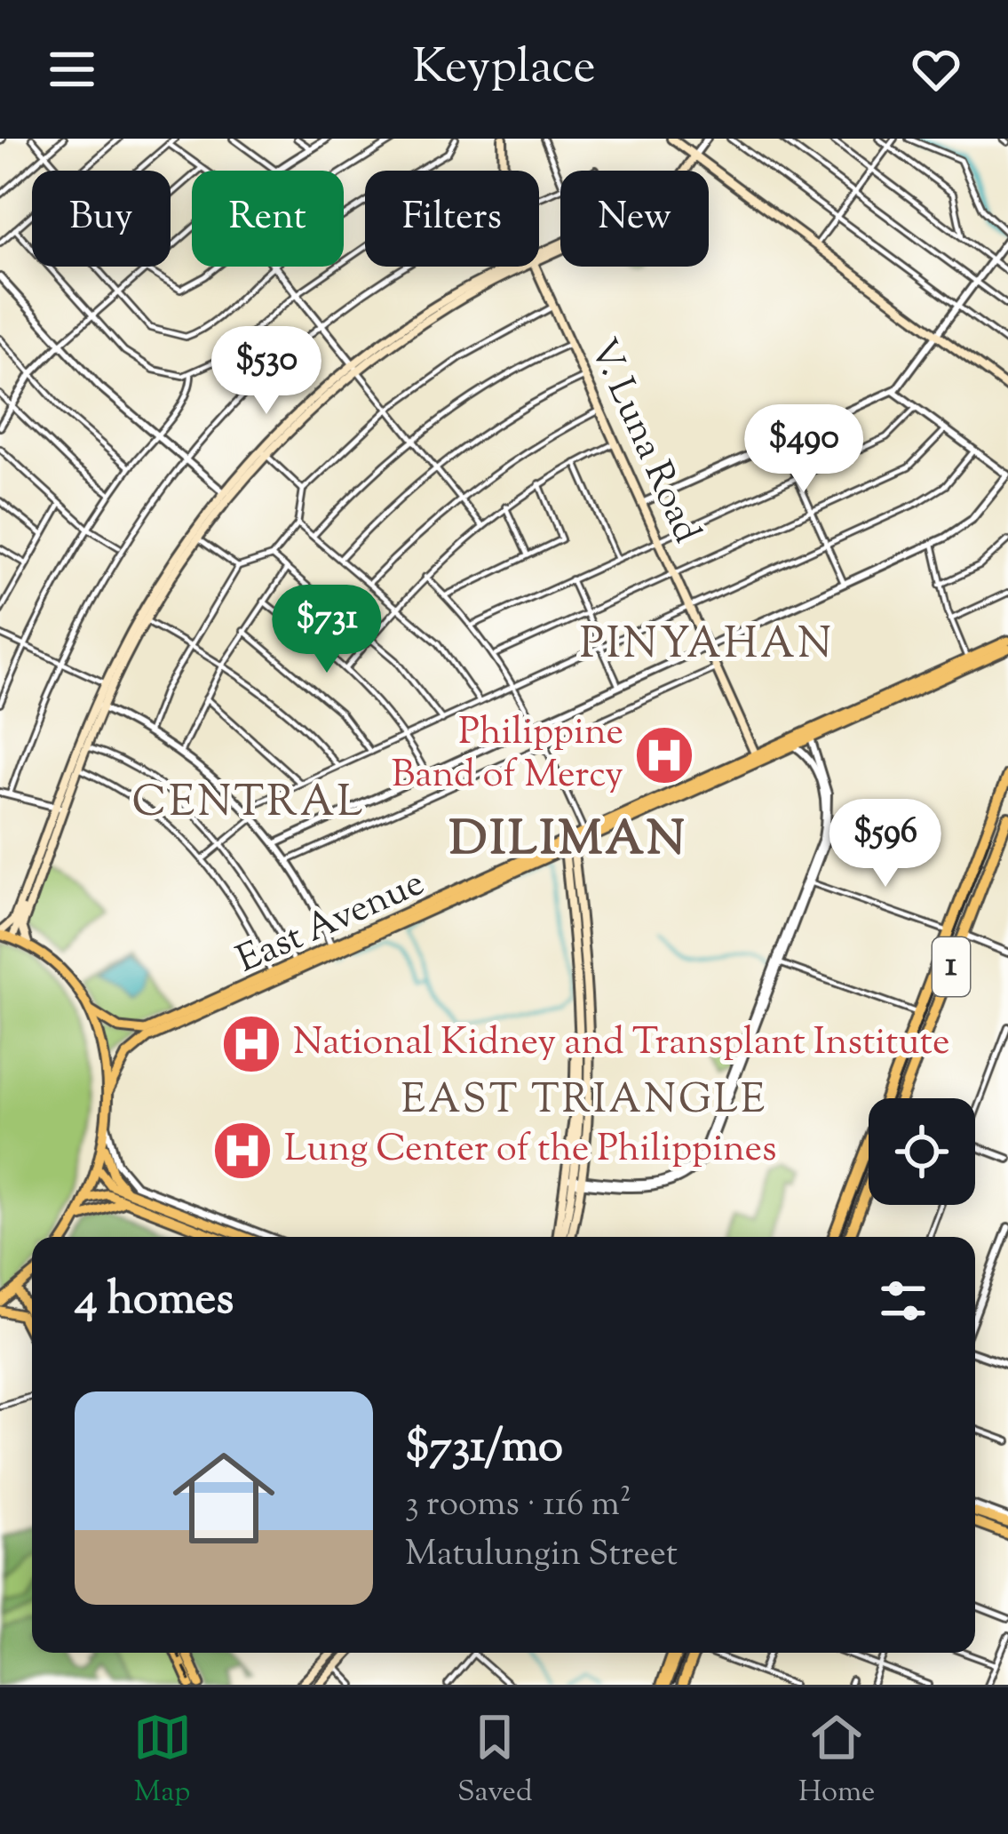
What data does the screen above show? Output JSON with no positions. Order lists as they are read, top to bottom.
{
  "streets": {
    "highway": ["1"],
    "main road": ["V. Luna Road", "East Avenue"]
  },
  "crossings": [
    ["V. Luna Road", "East Avenue"]
  ],
  "districts": [
    "PINYAHAN",
    "CENTRAL",
    "DILIMAN",
    "EAST TRIANGLE"
  ],
  "places": {
    "hospital": ["Philippine Band of Mercy", "National Kidney and Transplant Institute", "Lung Center of the Philippines"]
  },
  "page": {
    "header": "Keyplace",
    "chip": [
      "Buy",
      "Rent",
      "Filters",
      "New"
    ],
    "price": [
      "$530",
      "$490",
      "$731",
      "$596"
    ],
    "heading": "4 homes",
    "list": [
      {
        "name": "$731/mo",
        "note": "3 rooms · 116 m² · Matulungin Street"
      }
    ],
    "tabs": ["Map", "Saved", "Home"]
  }
}
